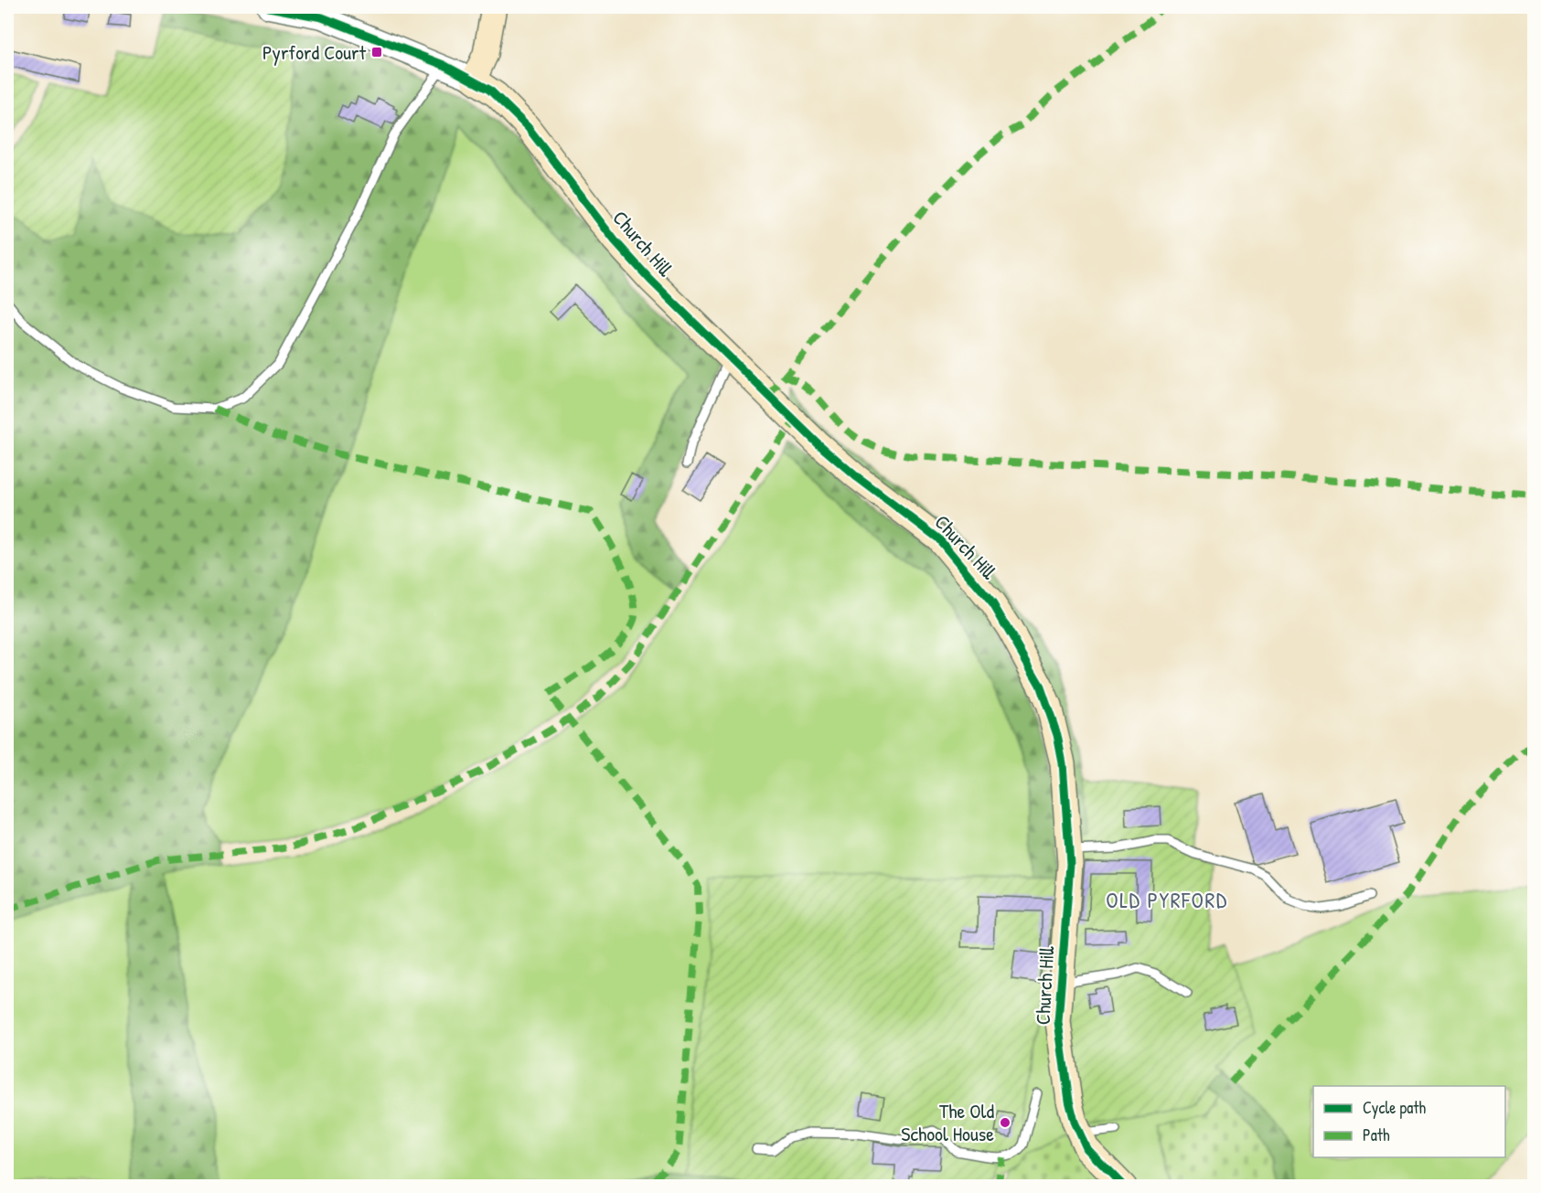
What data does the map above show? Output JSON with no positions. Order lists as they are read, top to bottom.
{
  "streets": {
    "main road": ["Church Hill"]
  },
  "districts": ["OLD PYRFORD"],
  "places": {
    "transit": ["Pyrford Court"],
    "other": ["The Old School House"]
  },
  "legend": ["Cycle path", "Path"]
}
